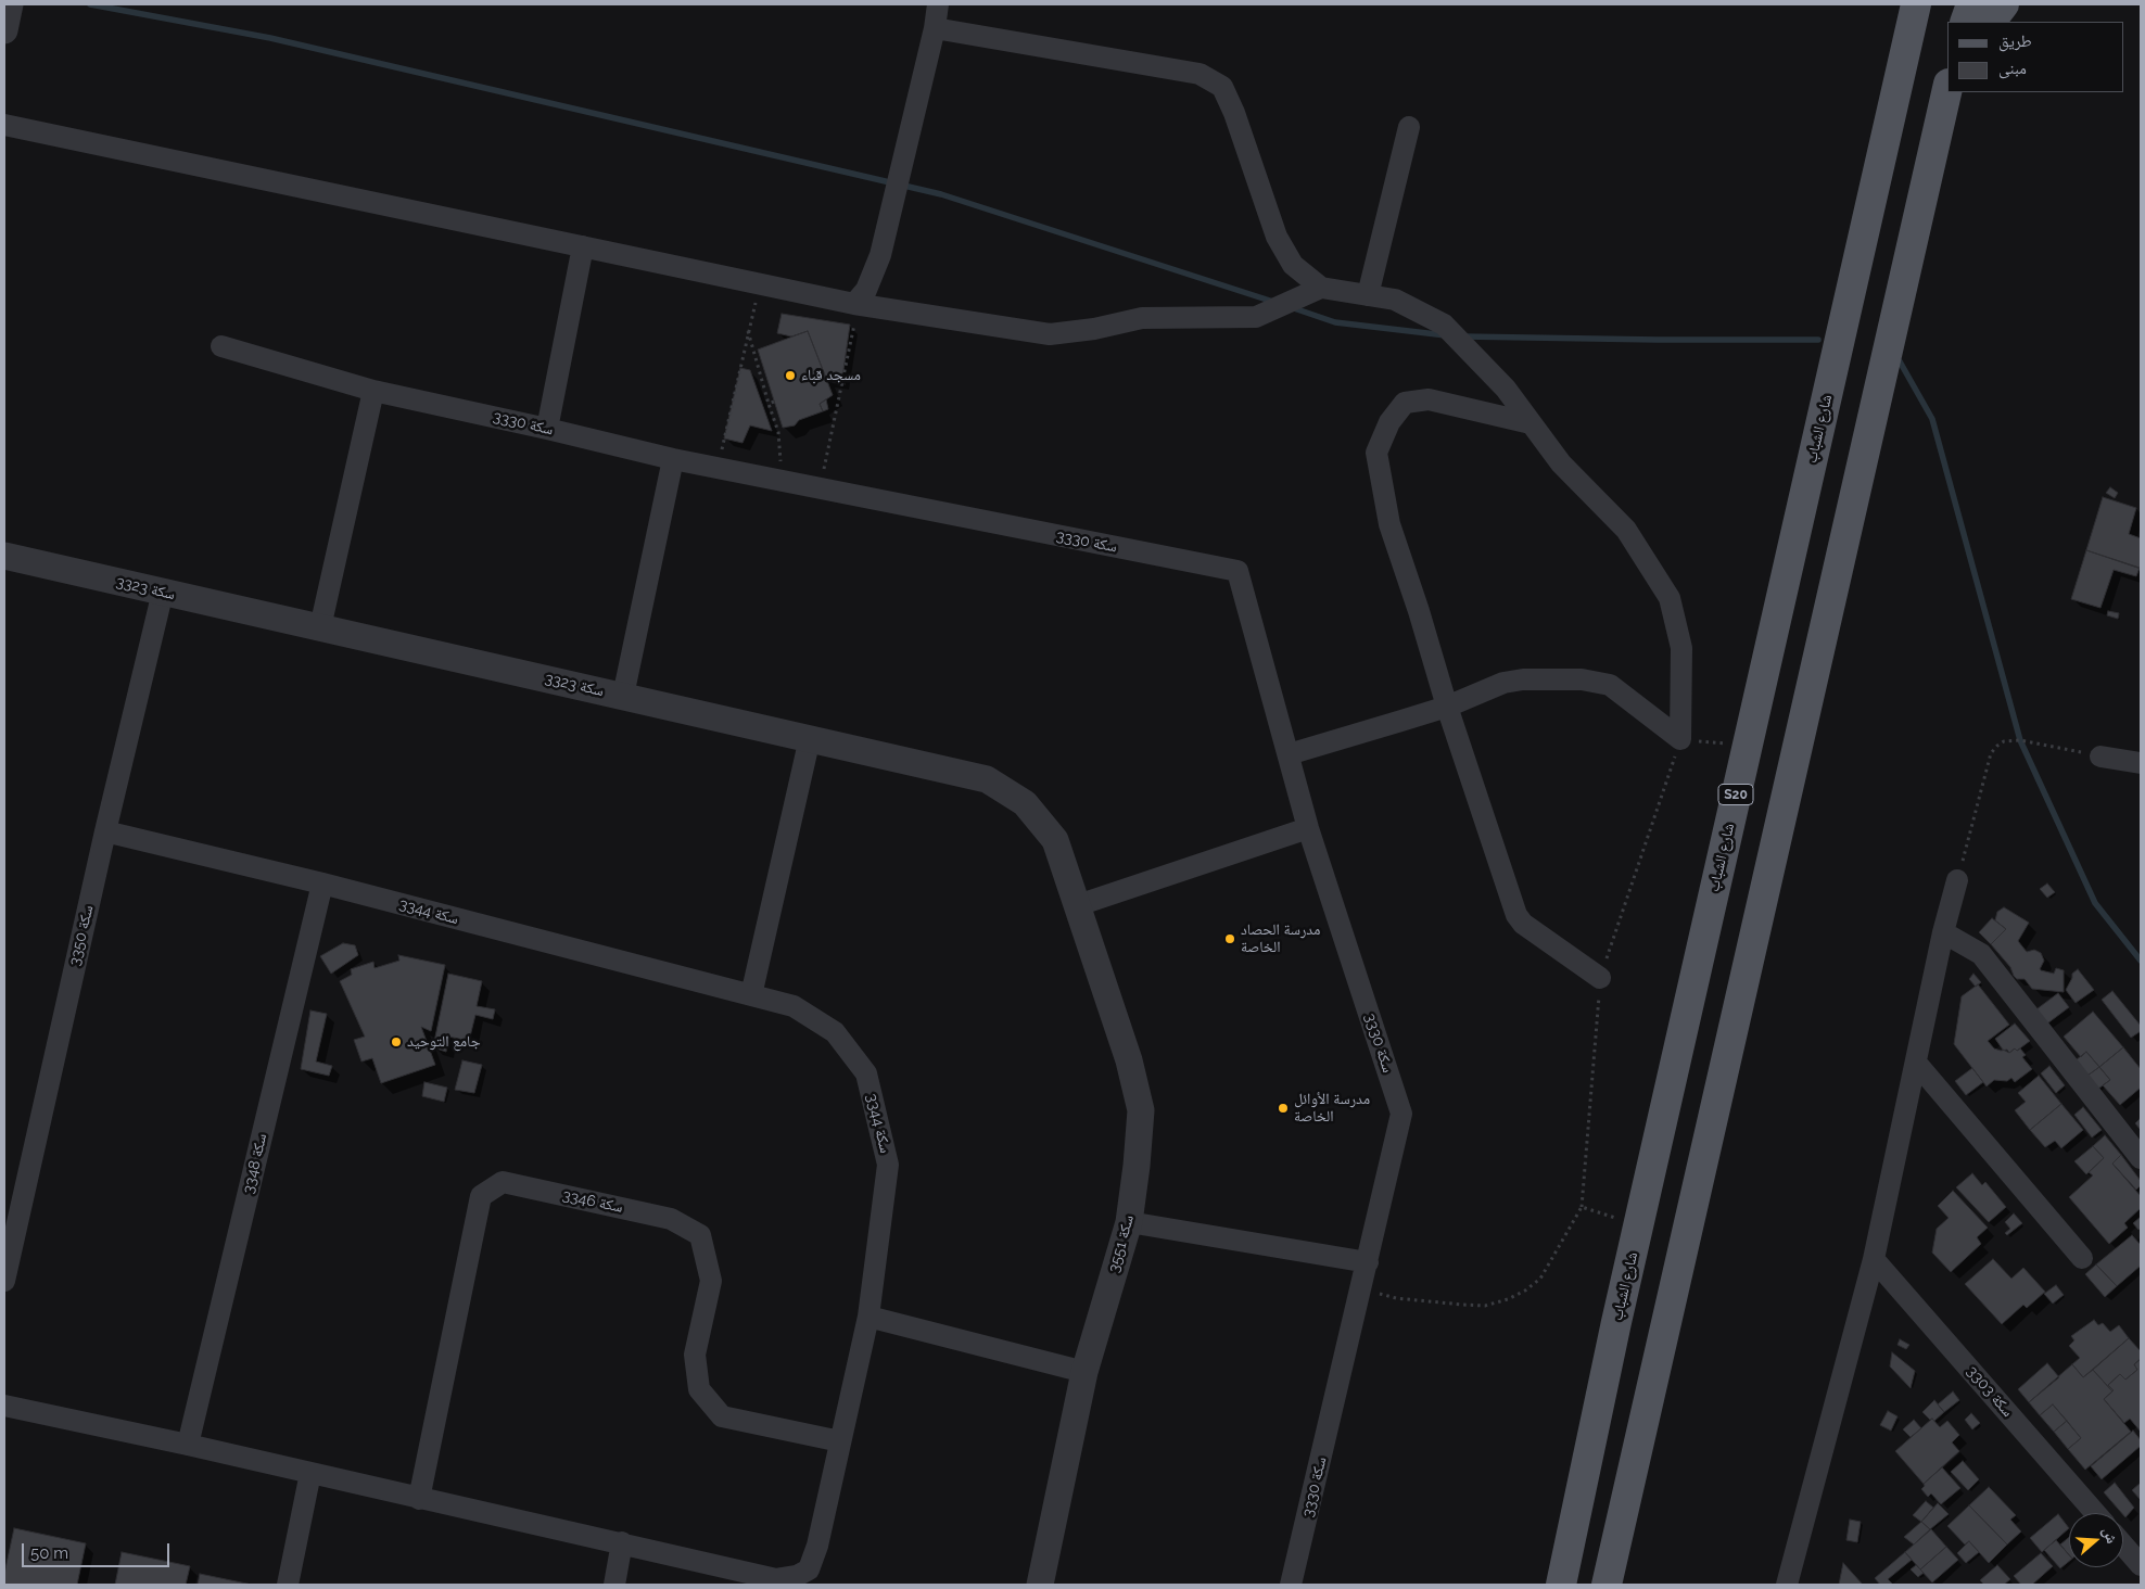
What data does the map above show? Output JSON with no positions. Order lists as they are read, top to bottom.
{
  "streets": {
    "main road": ["شارع الشباب", "S20"],
    "street": [
      "سكة 3330",
      "سكة 3323",
      "سكة 3344",
      "سكة 3350",
      "سكة 3348",
      "سكة 3346",
      "سكة 3551",
      "سكة 3303"
    ]
  },
  "crossings": [
    ["سكة 3323", "سكة 3350"],
    ["سكة 3323", "سكة 3551"],
    ["سكة 3344", "سكة 3350"],
    ["سكة 3344", "سكة 3348"],
    ["سكة 3344", "سكة 3346"]
  ],
  "places": [
    "مسجد قباء",
    "مدرسة الحصاد الخاصة",
    "جامع التوحيد",
    "مدرسة الأوائل الخاصة"
  ],
  "legend": ["طريق", "مبنى"],
  "scale_bar": "50 m",
  "north": "right"
}
